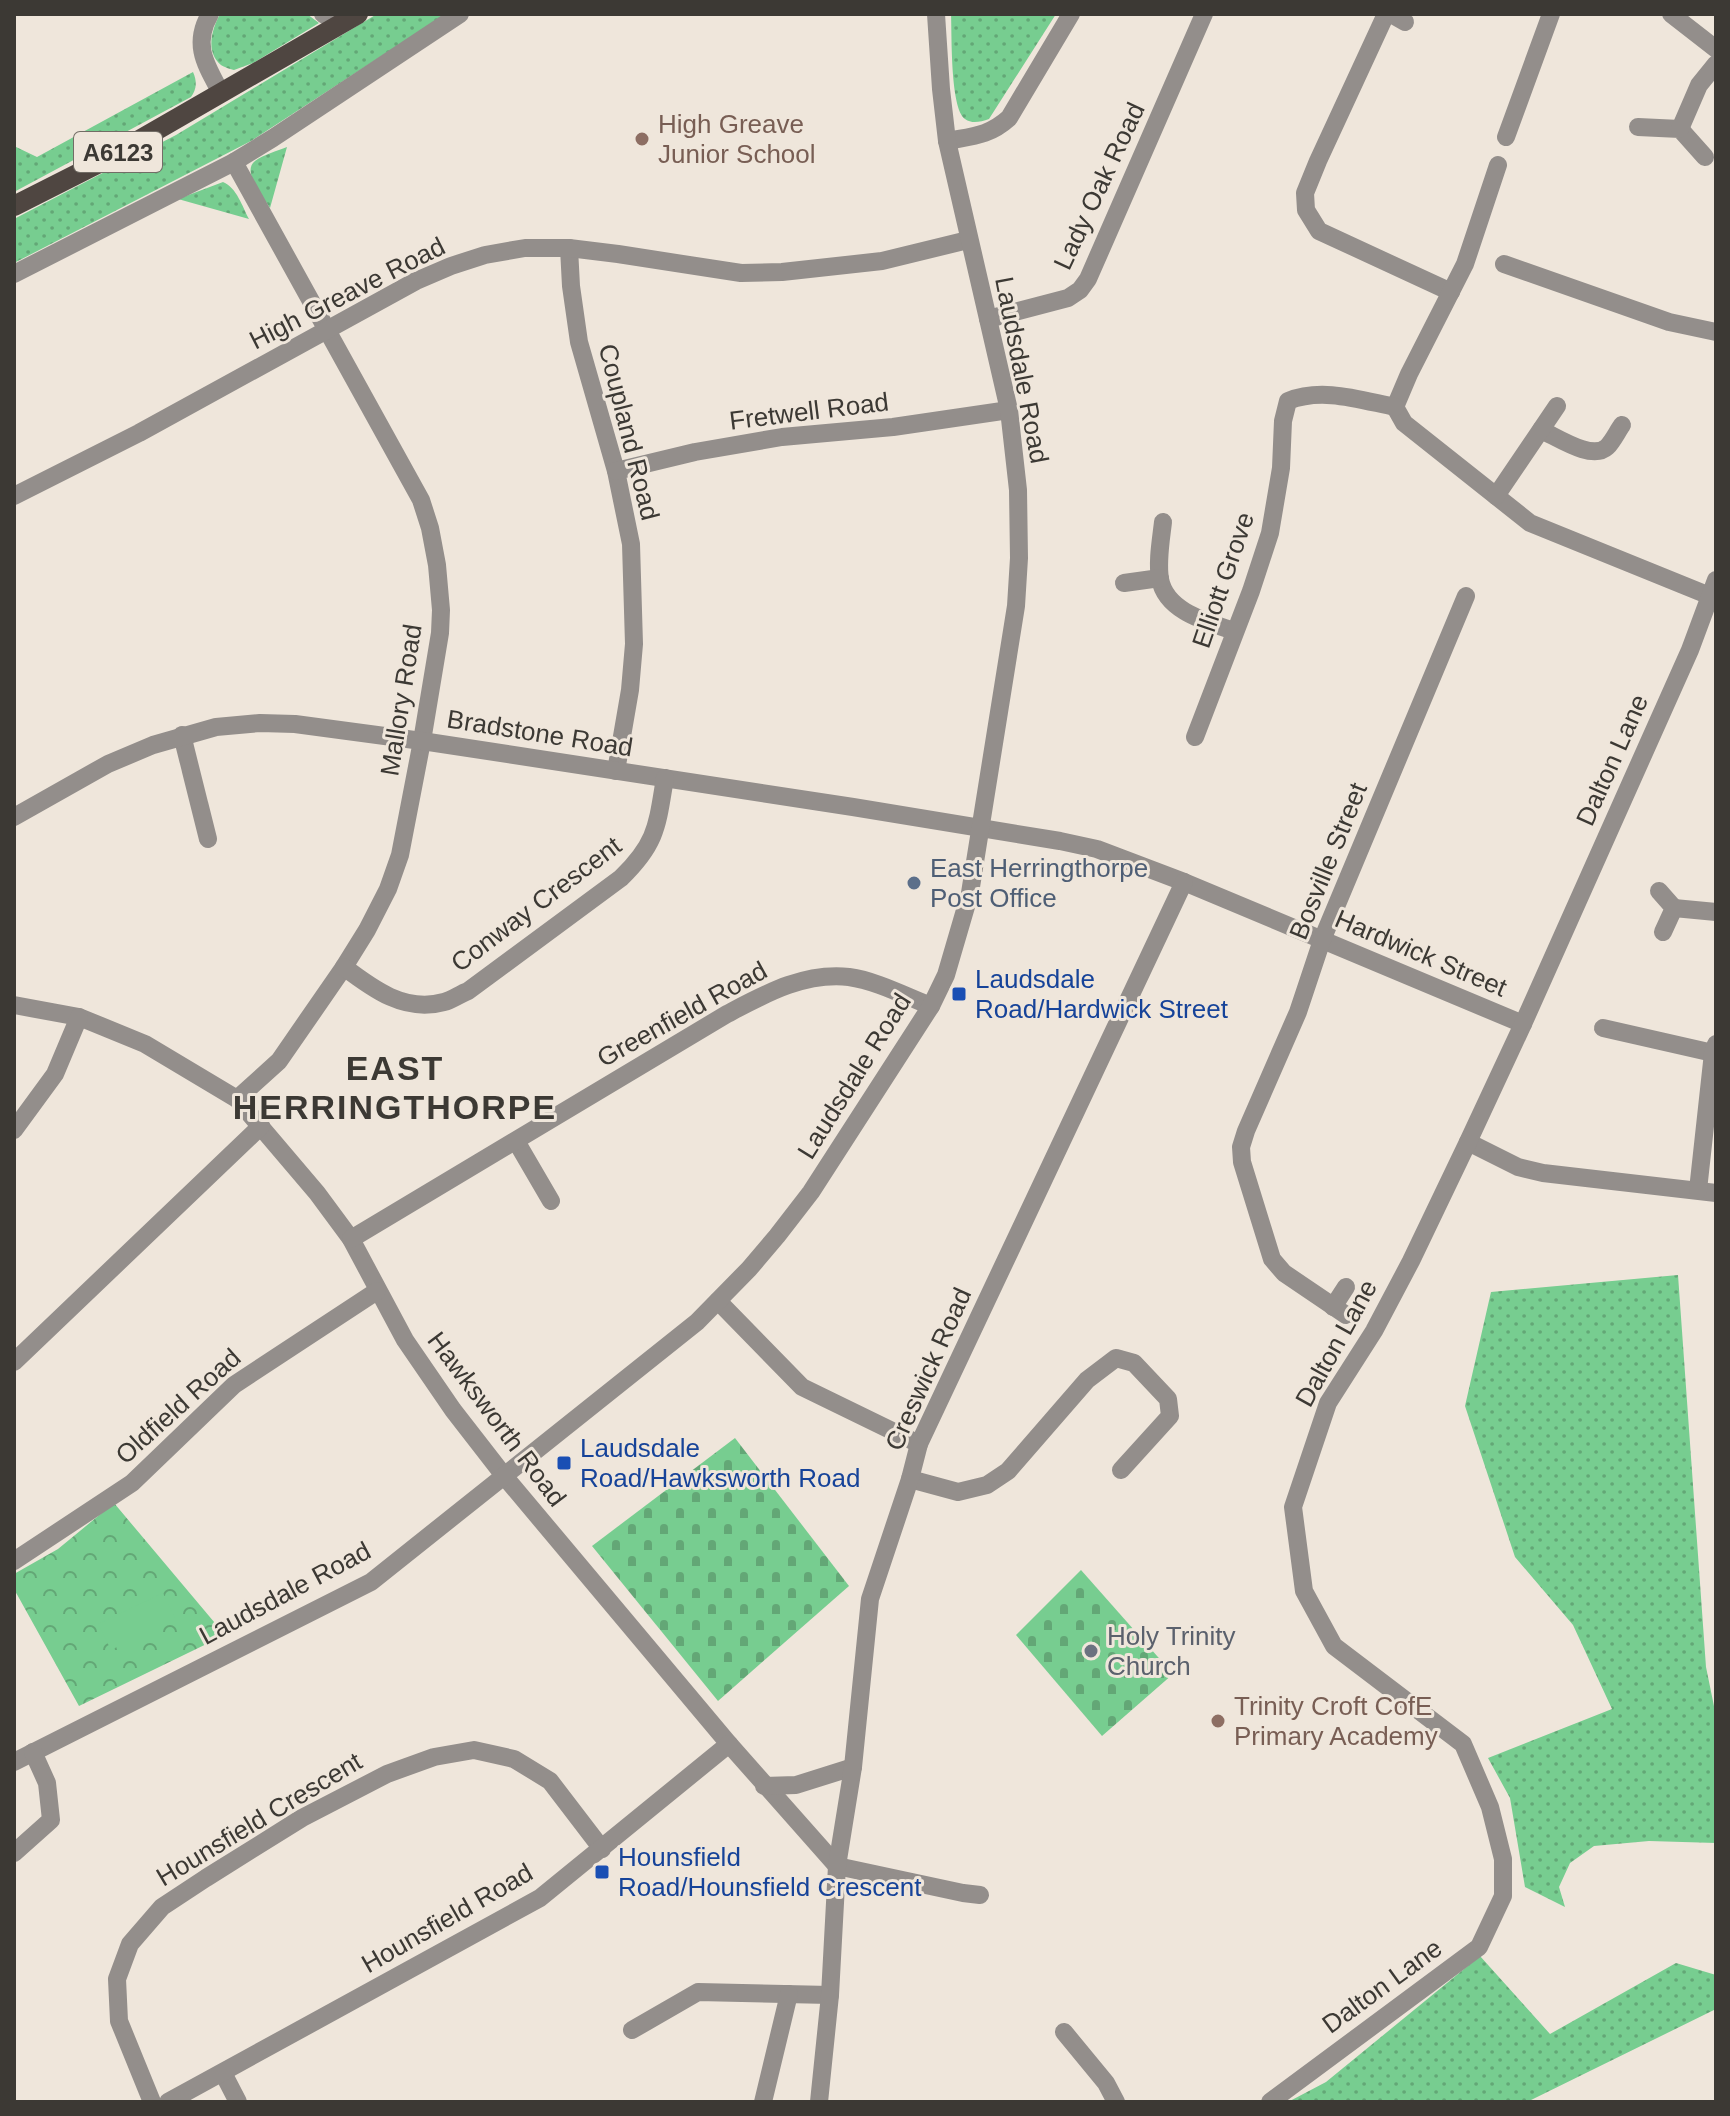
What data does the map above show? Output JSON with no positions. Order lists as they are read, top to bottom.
{
  "streets": {
    "main road": ["A6123"],
    "street": [
      "Lady Oak Road",
      "High Greave Road",
      "Laudsdale Road",
      "Fretwell Road",
      "Coupland Road",
      "Elliott Grove",
      "Mallory Road",
      "Bradstone Road",
      "Dalton Lane",
      "Bosville Street",
      "Conway Crescent",
      "Hardwick Street",
      "Greenfield Road",
      "Creswick Road",
      "Oldfield Road",
      "Hawksworth Road",
      "Hounsfield Crescent",
      "Hounsfield Road"
    ]
  },
  "crossings": [
    ["Lady Oak Road", "Laudsdale Road"],
    ["High Greave Road", "Laudsdale Road"],
    ["High Greave Road", "Coupland Road"],
    ["High Greave Road", "Mallory Road"],
    ["Laudsdale Road", "Fretwell Road"],
    ["Laudsdale Road", "Bradstone Road"],
    ["Laudsdale Road", "Hardwick Street"],
    ["Laudsdale Road", "Greenfield Road"],
    ["Laudsdale Road", "Hawksworth Road"],
    ["Fretwell Road", "Coupland Road"],
    ["Coupland Road", "Bradstone Road"],
    ["Mallory Road", "Bradstone Road"],
    ["Mallory Road", "Conway Crescent"],
    ["Mallory Road", "Hawksworth Road"],
    ["Bradstone Road", "Conway Crescent"],
    ["Bradstone Road", "Hardwick Street"],
    ["Dalton Lane", "Hardwick Street"],
    ["Bosville Street", "Hardwick Street"],
    ["Hardwick Street", "Creswick Road"],
    ["Greenfield Road", "Hawksworth Road"],
    ["Creswick Road", "Hawksworth Road"],
    ["Oldfield Road", "Hawksworth Road"],
    ["Hawksworth Road", "Hounsfield Road"],
    ["Hounsfield Crescent", "Hounsfield Road"]
  ],
  "districts": ["EAST HERRINGTHORPE"],
  "places": {
    "other": [
      "High Greave Junior School",
      "East Herringthorpe Post Office",
      "Holy Trinity Church",
      "Trinity Croft CofE Primary Academy"
    ],
    "transit": ["Laudsdale Road/Hardwick Street", "Laudsdale Road/Hawksworth Road", "Hounsfield Road/Hounsfield Crescent"]
  }
}
